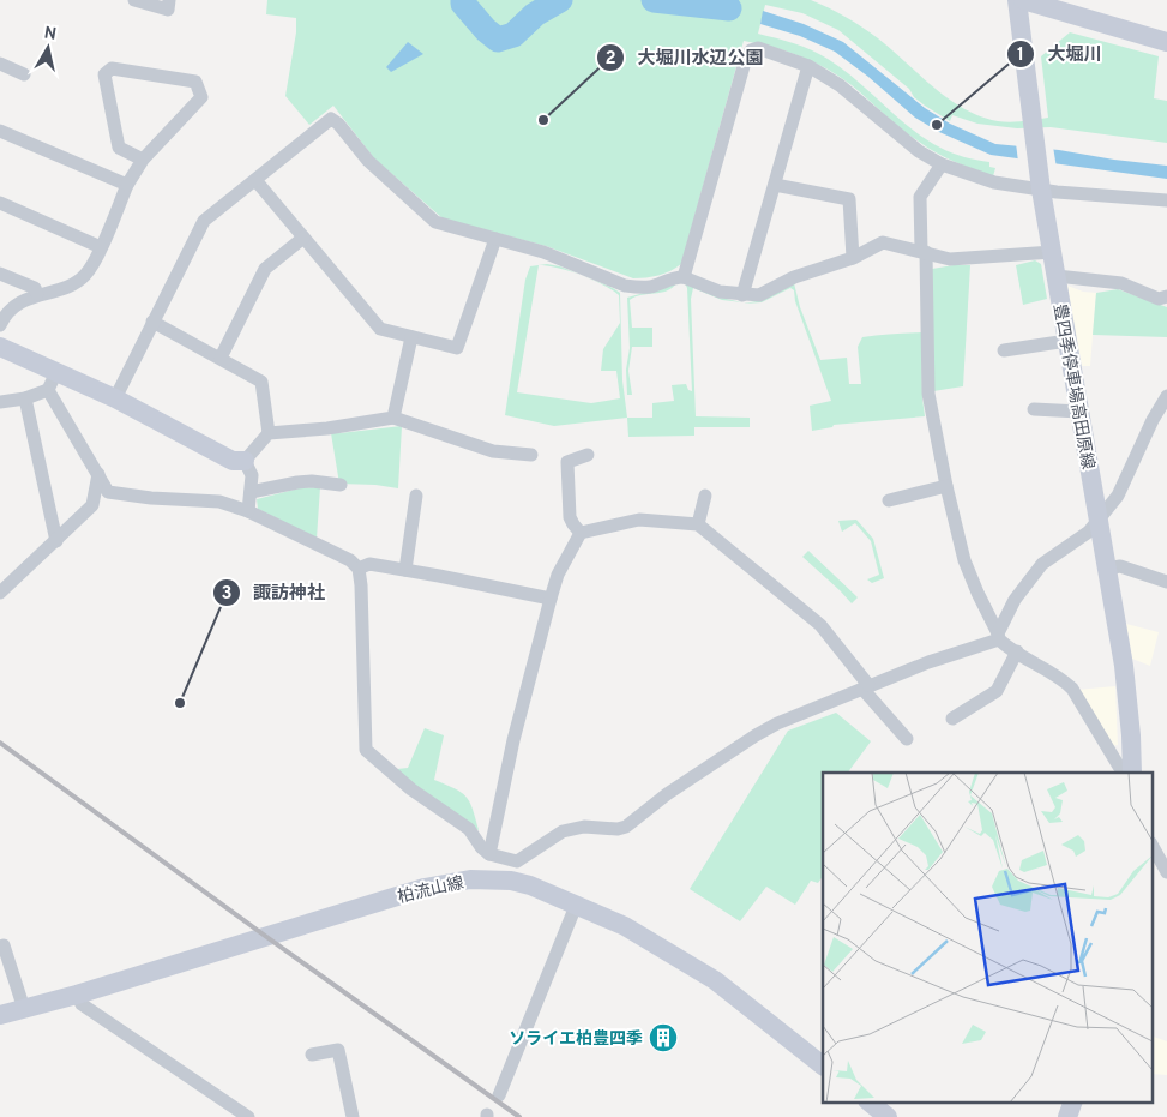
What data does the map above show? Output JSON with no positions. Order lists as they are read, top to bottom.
{
  "streets": {
    "main road": ["豊四季停車場高田原線", "柏流山線"]
  },
  "places": {
    "other": ["大堀川水辺公園", "大堀川", "諏訪神社"],
    "building": ["ソライエ柏豊四季"]
  },
  "north": "top"
}
